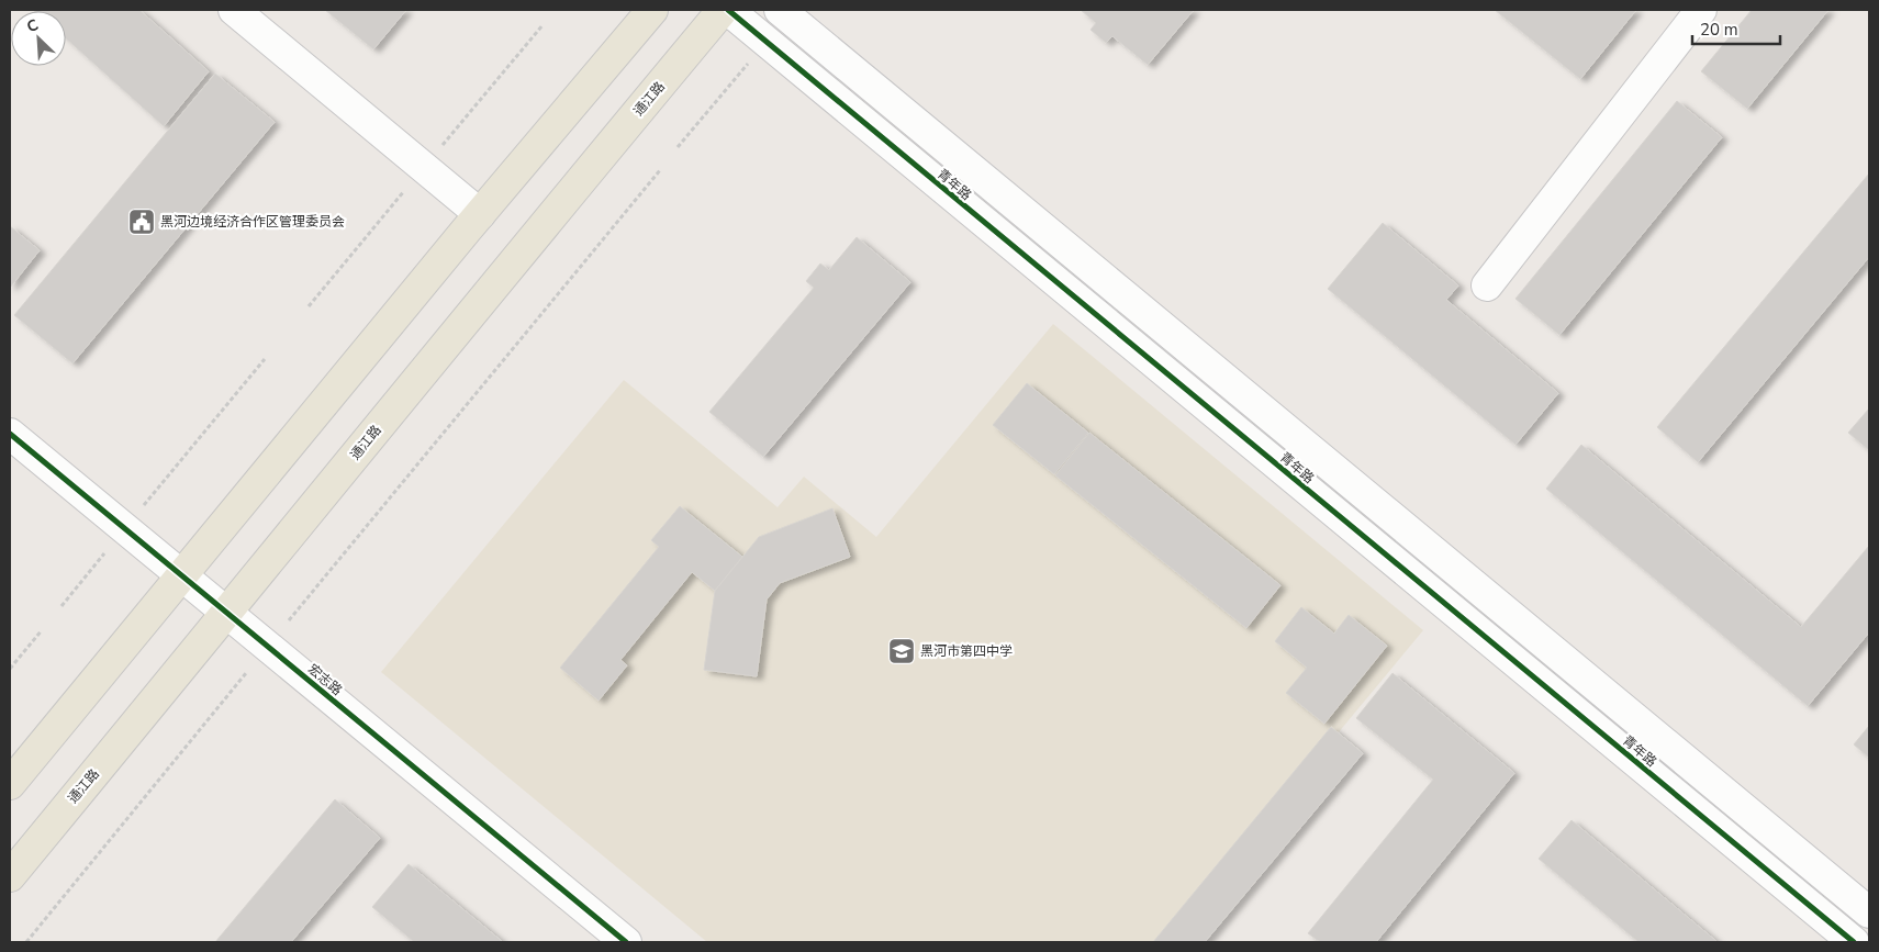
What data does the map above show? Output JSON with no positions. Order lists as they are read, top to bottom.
{
  "streets": {
    "main road": ["通江路"],
    "street": ["青年路", "宏志路"]
  },
  "crossings": [
    ["通江路", "宏志路"]
  ],
  "places": {
    "public building": ["黑河边境经济合作区管理委员会"],
    "school or university": ["黑河市第四中学"]
  },
  "scale_bar": "20 m",
  "north": "top left"
}
